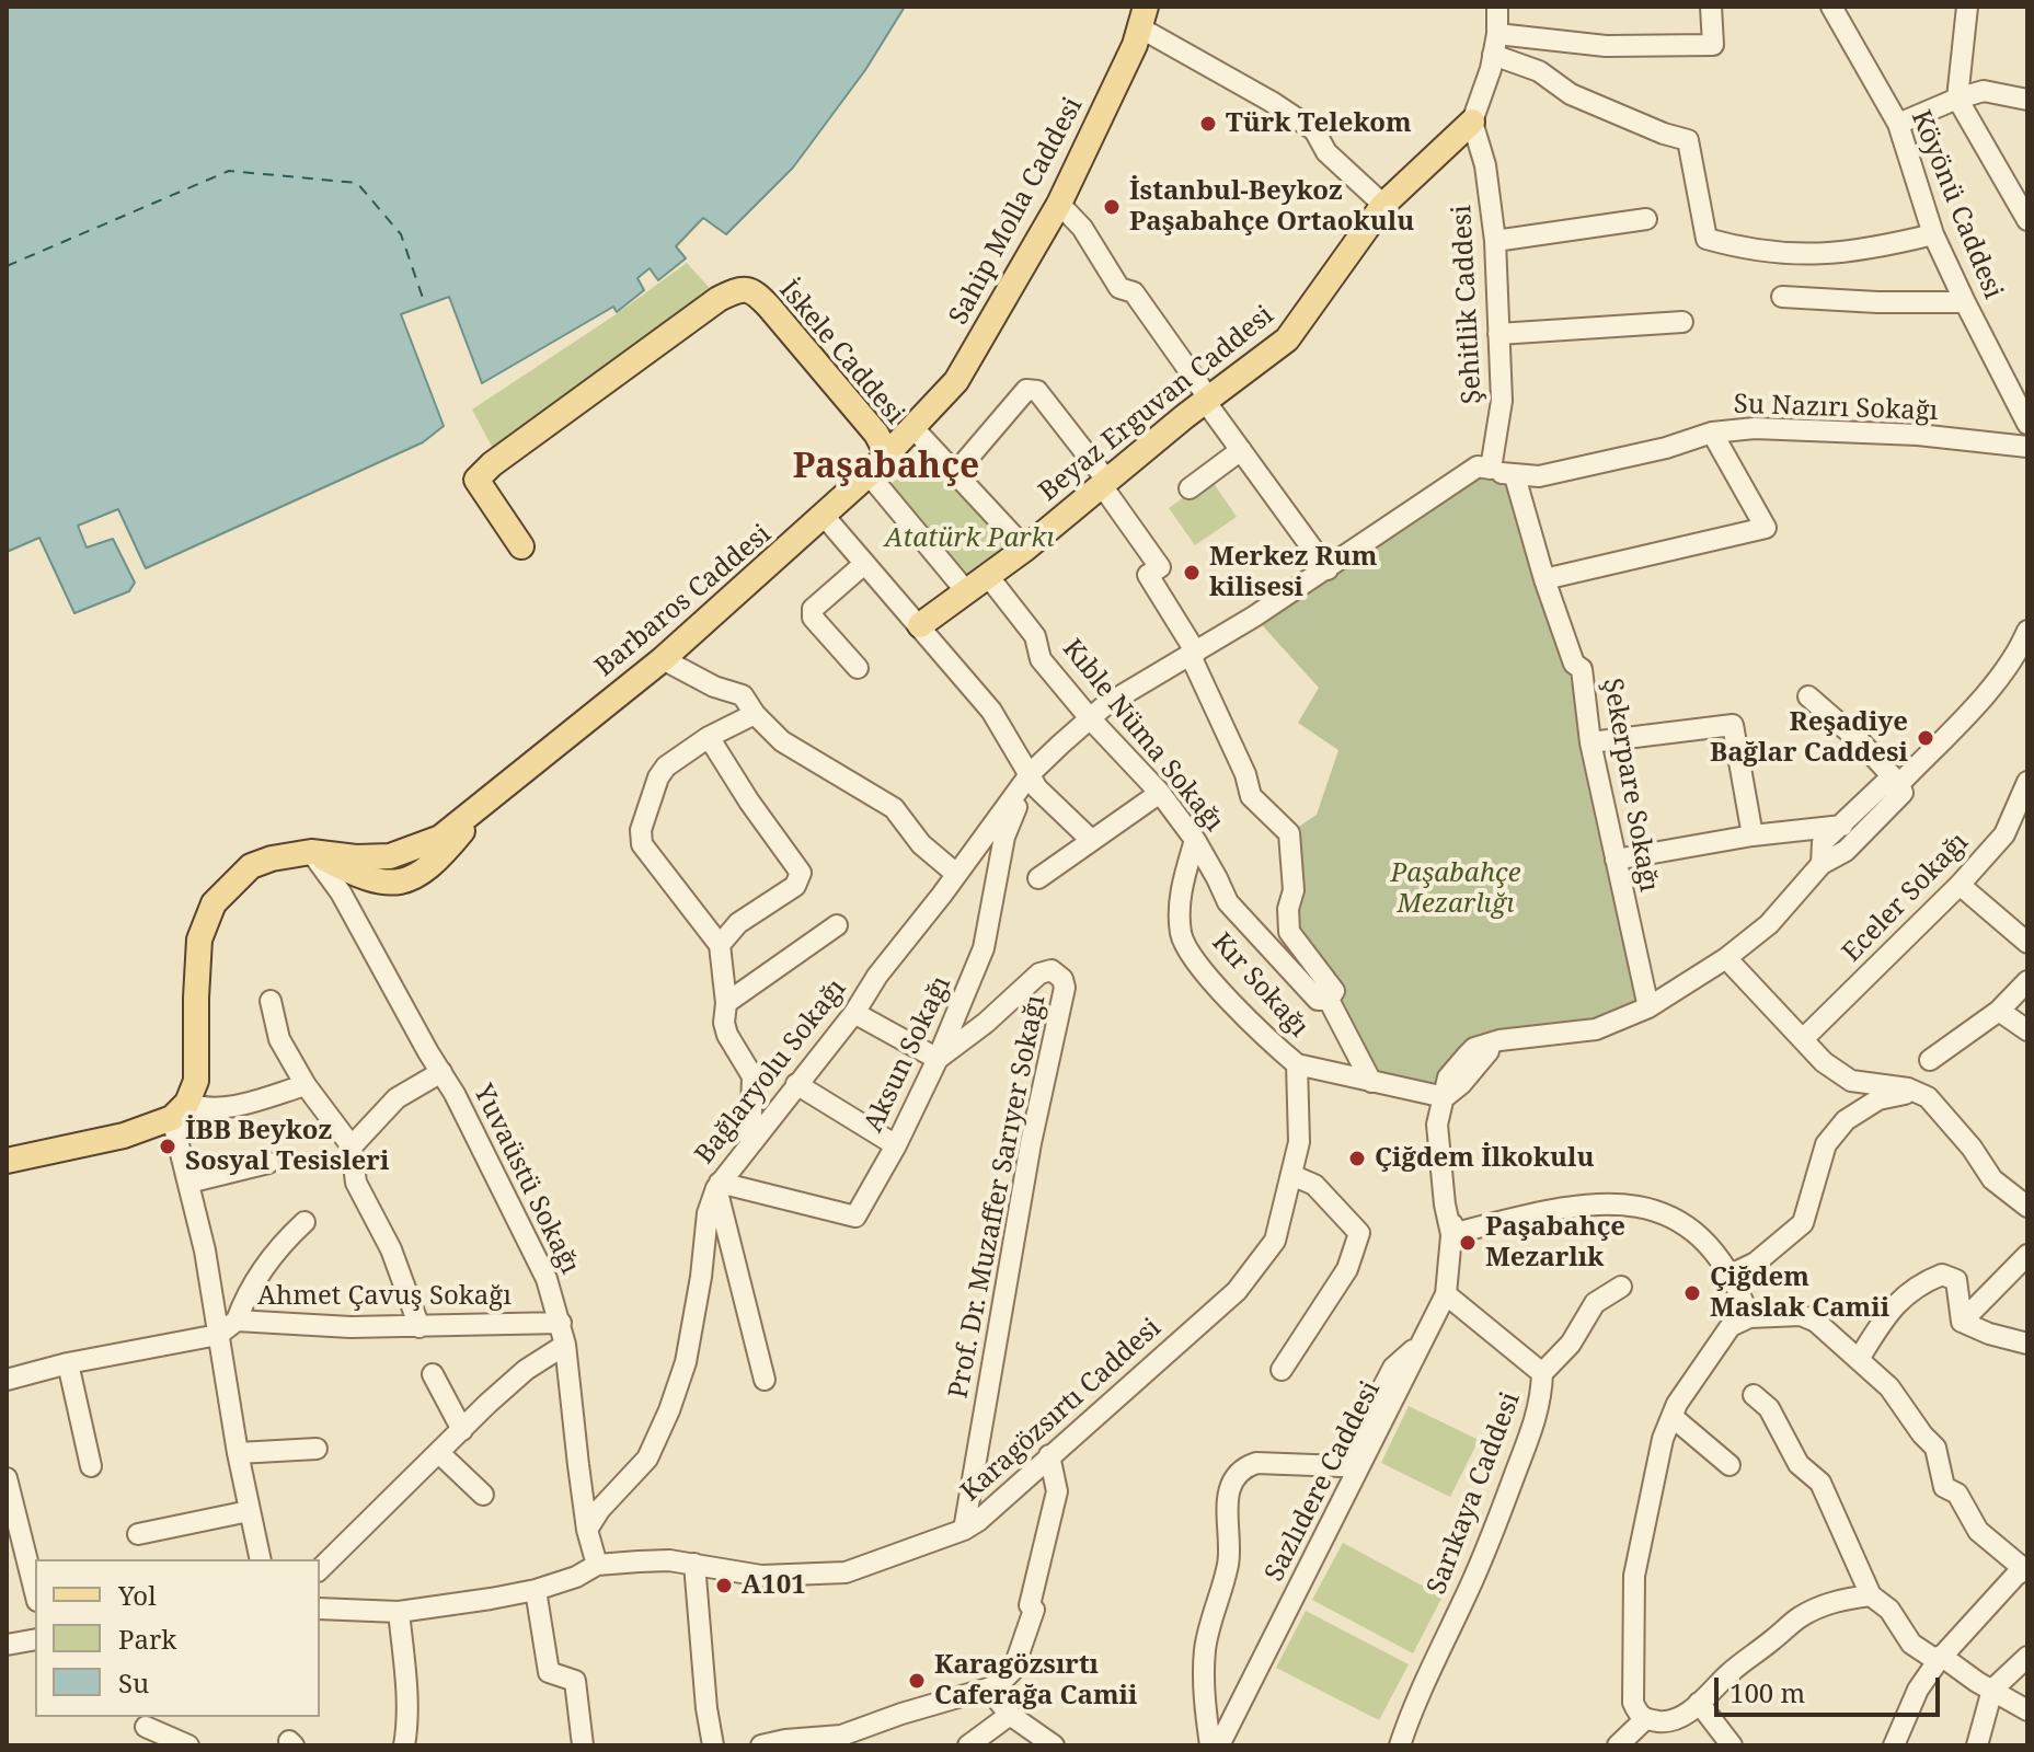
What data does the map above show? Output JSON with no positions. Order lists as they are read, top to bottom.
{
  "streets": {
    "main road": [
      "Sahip Molla Caddesi",
      "İskele Caddesi",
      "Beyaz Erguvan Caddesi",
      "Barbaros Caddesi"
    ],
    "street": [
      "Köyönü Caddesi",
      "Şehitlik Caddesi",
      "Su Nazırı Sokağı",
      "Kıble Nüma Sokağı",
      "Şekerpare Sokağı",
      "Eceler Sokağı",
      "Kır Sokağı",
      "Aksun Sokağı",
      "Bağlaryolu Sokağı",
      "Yuvaüstü Sokağı",
      "Prof. Dr. Muzaffer Sarıyer Sokağı",
      "Ahmet Çavuş Sokağı",
      "Karagözsırtı Caddesi",
      "Sazlıdere Caddesi",
      "Sarıkaya Caddesi"
    ]
  },
  "crossings": [
    ["Sahip Molla Caddesi", "Barbaros Caddesi"],
    ["Şehitlik Caddesi", "Beyaz Erguvan Caddesi"],
    ["Şehitlik Caddesi", "Su Nazırı Sokağı"],
    ["İskele Caddesi", "Barbaros Caddesi"],
    ["Beyaz Erguvan Caddesi", "Kıble Nüma Sokağı"],
    ["Su Nazırı Sokağı", "Şekerpare Sokağı"],
    ["Barbaros Caddesi", "Yuvaüstü Sokağı"],
    ["Kıble Nüma Sokağı", "Kır Sokağı"],
    ["Kır Sokağı", "Karagözsırtı Caddesi"],
    ["Aksun Sokağı", "Bağlaryolu Sokağı"],
    ["Aksun Sokağı", "Prof. Dr. Muzaffer Sarıyer Sokağı"],
    ["Bağlaryolu Sokağı", "Yuvaüstü Sokağı"],
    ["Yuvaüstü Sokağı", "Ahmet Çavuş Sokağı"],
    ["Yuvaüstü Sokağı", "Karagözsırtı Caddesi"],
    ["Prof. Dr. Muzaffer Sarıyer Sokağı", "Karagözsırtı Caddesi"],
    ["Sazlıdere Caddesi", "Sarıkaya Caddesi"]
  ],
  "districts": ["Paşabahçe"],
  "parks": ["Atatürk Parkı", "Paşabahçe Mezarlığı"],
  "places": [
    "Türk Telekom",
    "İstanbul-Beykoz Paşabahçe Ortaokulu",
    "Merkez Rum kilisesi",
    "Reşadiye Bağlar Caddesi",
    "İBB Beykoz Sosyal Tesisleri",
    "Çiğdem İlkokulu",
    "Paşabahçe Mezarlık",
    "Çiğdem Maslak Camii",
    "A101",
    "Karagözsırtı Caferağa Camii"
  ],
  "legend": ["Yol", "Park", "Su"],
  "scale_bar": "100 m"
}
